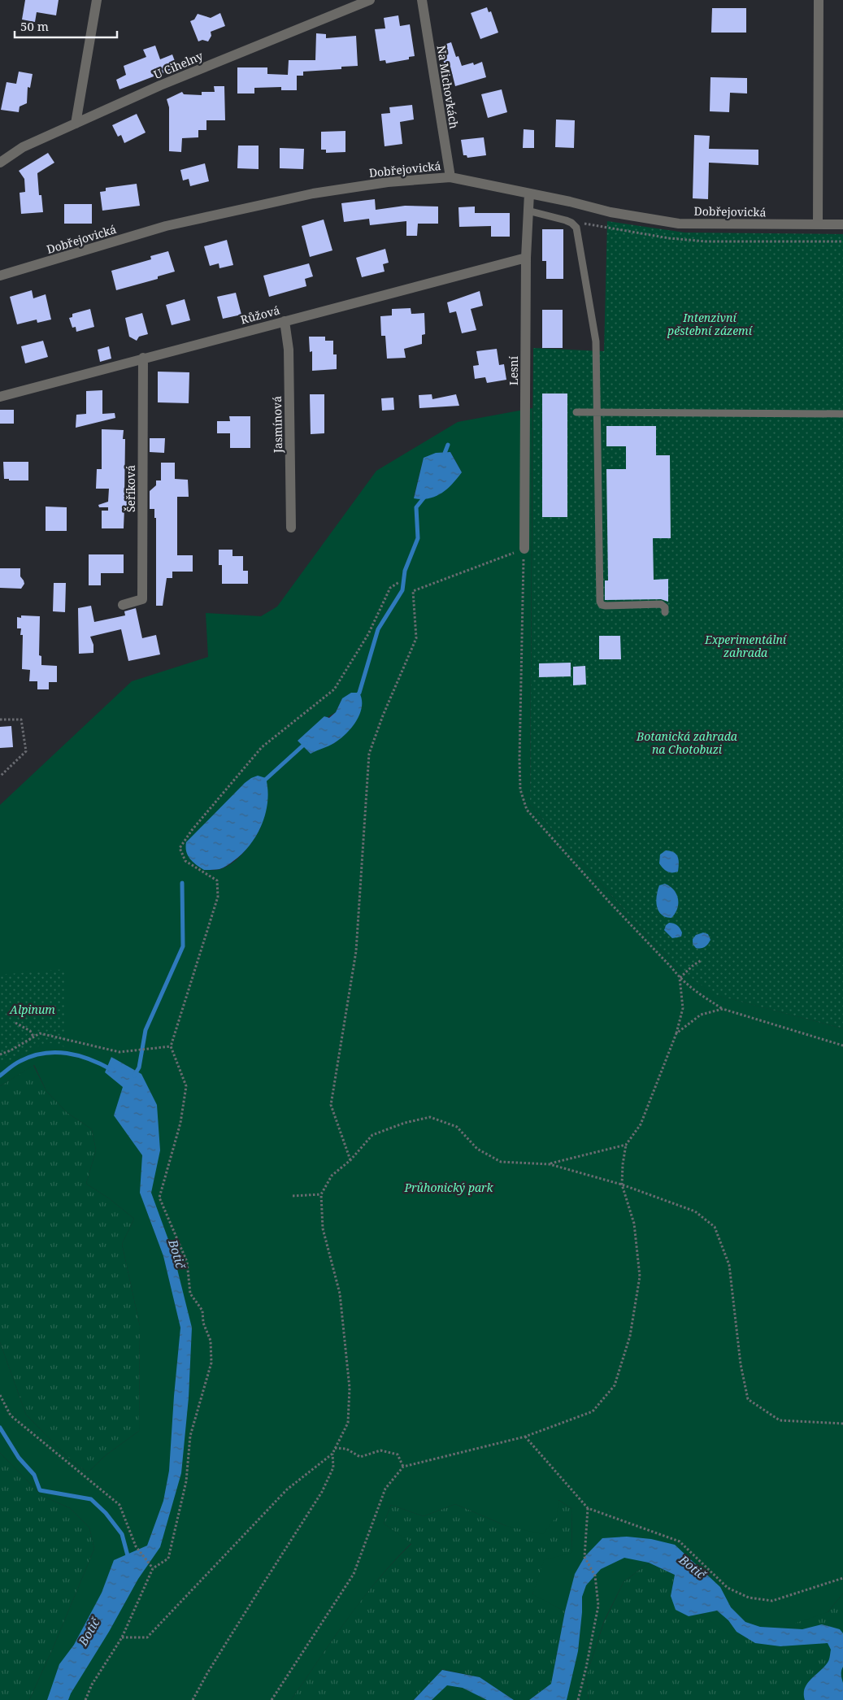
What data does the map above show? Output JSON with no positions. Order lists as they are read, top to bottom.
{
  "streets": {
    "street": [
      "U Cihelny",
      "Na Michovkách",
      "Dobřejovická",
      "Růžová",
      "Lesní",
      "Jasmínová",
      "Šeříková"
    ]
  },
  "crossings": [
    ["Na Michovkách", "Dobřejovická"],
    ["Dobřejovická", "Lesní"],
    ["Růžová", "Lesní"],
    ["Růžová", "Jasmínová"],
    ["Růžová", "Šeříková"]
  ],
  "water": ["Botič"],
  "parks": [
    "Intenzivní pěstební zázemí",
    "Experimentální zahrada",
    "Botanická zahrada na Chotobuzi",
    "Alpinum",
    "Průhonický park"
  ],
  "scale_bar": "50 m"
}
